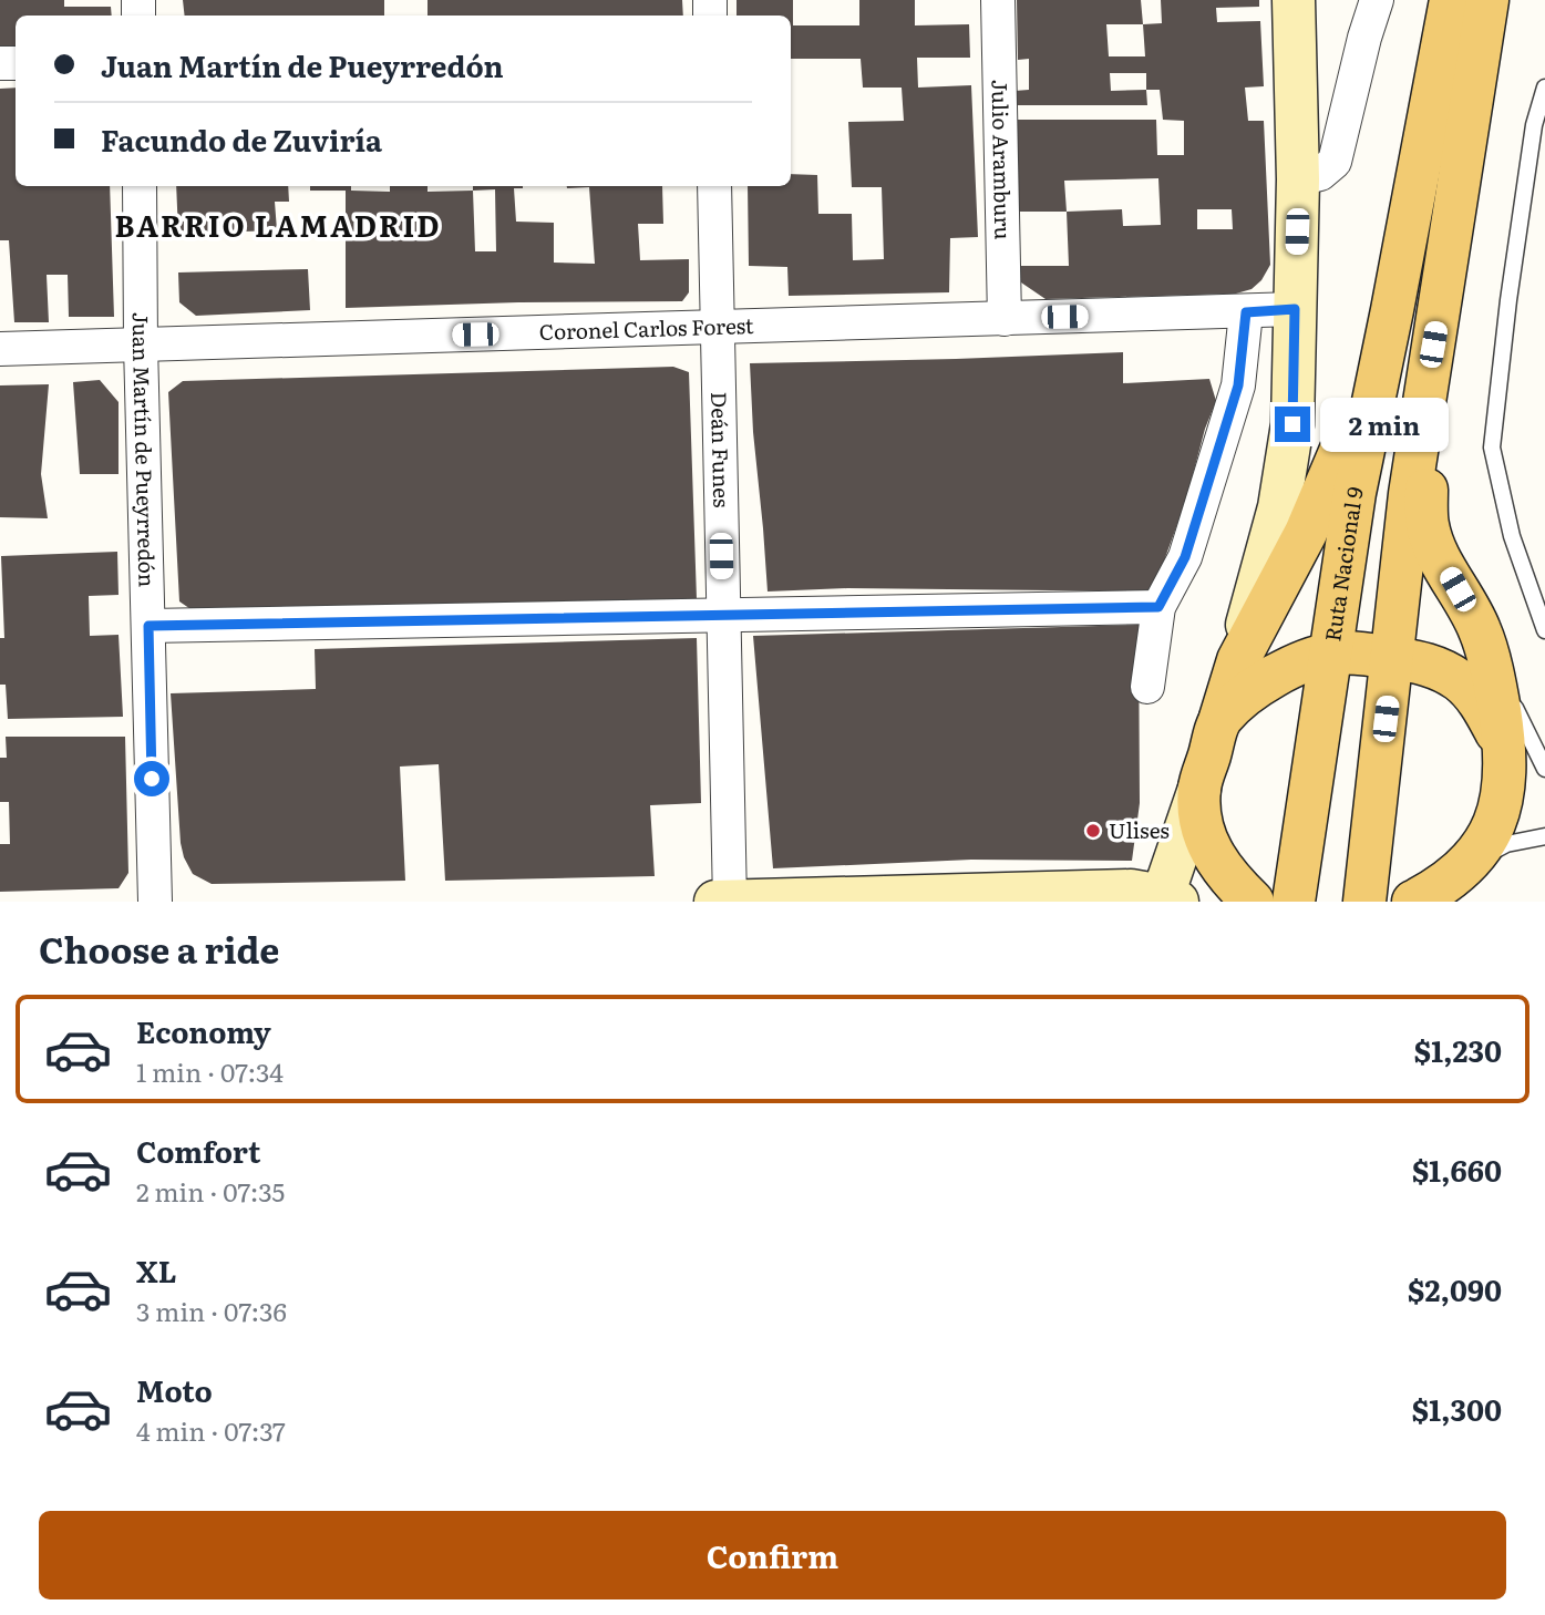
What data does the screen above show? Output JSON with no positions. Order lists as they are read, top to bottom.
{
  "streets": {
    "main road": ["Ruta Nacional 9"],
    "street": [
      "Julio Aramburu",
      "Coronel Carlos Forest",
      "Juan Martín de Pueyrredón",
      "Deán Funes"
    ]
  },
  "crossings": [
    ["Julio Aramburu", "Coronel Carlos Forest"],
    ["Coronel Carlos Forest", "Juan Martín de Pueyrredón"],
    ["Coronel Carlos Forest", "Deán Funes"]
  ],
  "districts": ["BARRIO LAMADRID"],
  "places": ["Ulises"],
  "page": {
    "banner": ["Juan Martín de Pueyrredón", "Facundo de Zuviría"],
    "bubble": "2 min",
    "heading": "Choose a ride",
    "list": [
      {
        "name": "Economy",
        "note": "1 min · 07:34",
        "value": "$1,230"
      },
      {
        "name": "Comfort",
        "note": "2 min · 07:35",
        "value": "$1,660"
      },
      {
        "name": "XL",
        "note": "3 min · 07:36",
        "value": "$2,090"
      },
      {
        "name": "Moto",
        "note": "4 min · 07:37",
        "value": "$1,300"
      }
    ],
    "buttons": "Confirm"
  }
}
